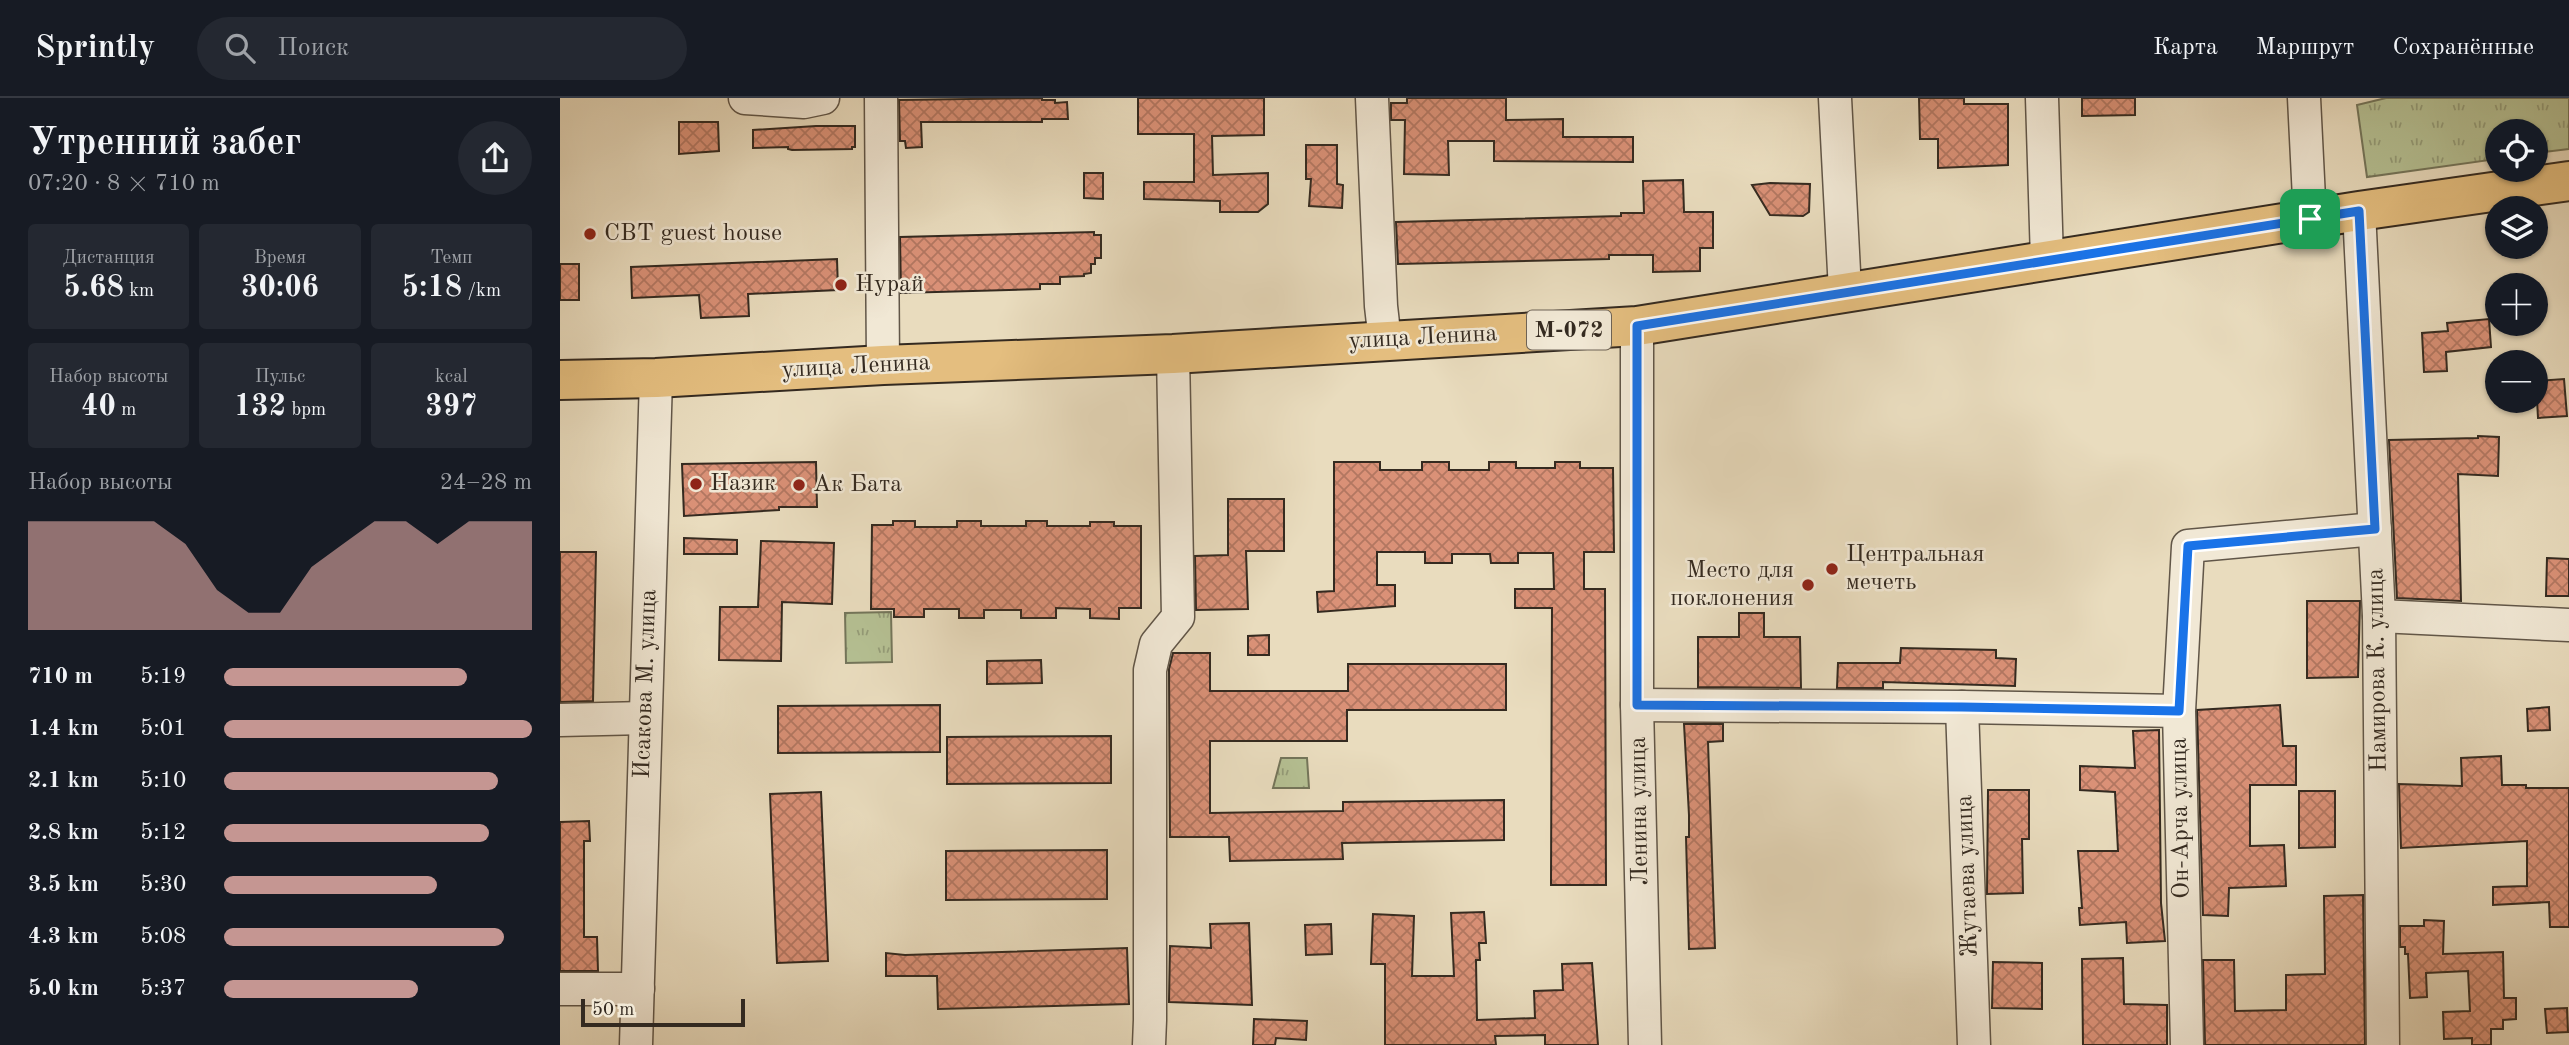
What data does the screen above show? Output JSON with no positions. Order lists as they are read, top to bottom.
{
  "streets": {
    "main road": ["М-072", "улица Ленина"],
    "street": [
      "Намирова К. улица",
      "Исакова М. улица",
      "Ленина улица",
      "Он-Арча улица",
      "Жутаева улица"
    ]
  },
  "crossings": [
    ["улица Ленина", "Намирова К. улица"],
    ["улица Ленина", "Исакова М. улица"],
    ["улица Ленина", "Ленина улица"],
    ["Ленина улица", "Он-Арча улица"],
    ["Он-Арча улица", "Жутаева улица"]
  ],
  "places": [
    "CBT guest house",
    "Нурай",
    "Назик",
    "Ак Бата",
    "Центральная мечеть",
    "Место для поклонения"
  ],
  "scale_bar": "50 m",
  "page": {
    "header": "Sprintly",
    "search": "Поиск",
    "nav": ["Карта", "Маршрут", "Сохранённые"],
    "heading": ["Утренний забег", "07:20 · 8 × 710 m"],
    "map_buttons": ["+", "−"],
    "stats": [
      ["Дистанция", "5.68 km"],
      ["Время", "30:06"],
      ["Темп", "5:18 /km"],
      ["Набор высоты", "40 m"],
      ["Пульс", "132 bpm"],
      ["kcal", "397"]
    ],
    "chart": ["Набор высоты", "24–28 m"],
    "list": [
      {
        "name": "710 m",
        "note": "5:19"
      },
      {
        "name": "1.4 km",
        "note": "5:01"
      },
      {
        "name": "2.1 km",
        "note": "5:10"
      },
      {
        "name": "2.8 km",
        "note": "5:12"
      },
      {
        "name": "3.5 km",
        "note": "5:30"
      },
      {
        "name": "4.3 km",
        "note": "5:08"
      },
      {
        "name": "5.0 km",
        "note": "5:37"
      }
    ],
    "scale": "50 m"
  }
}
